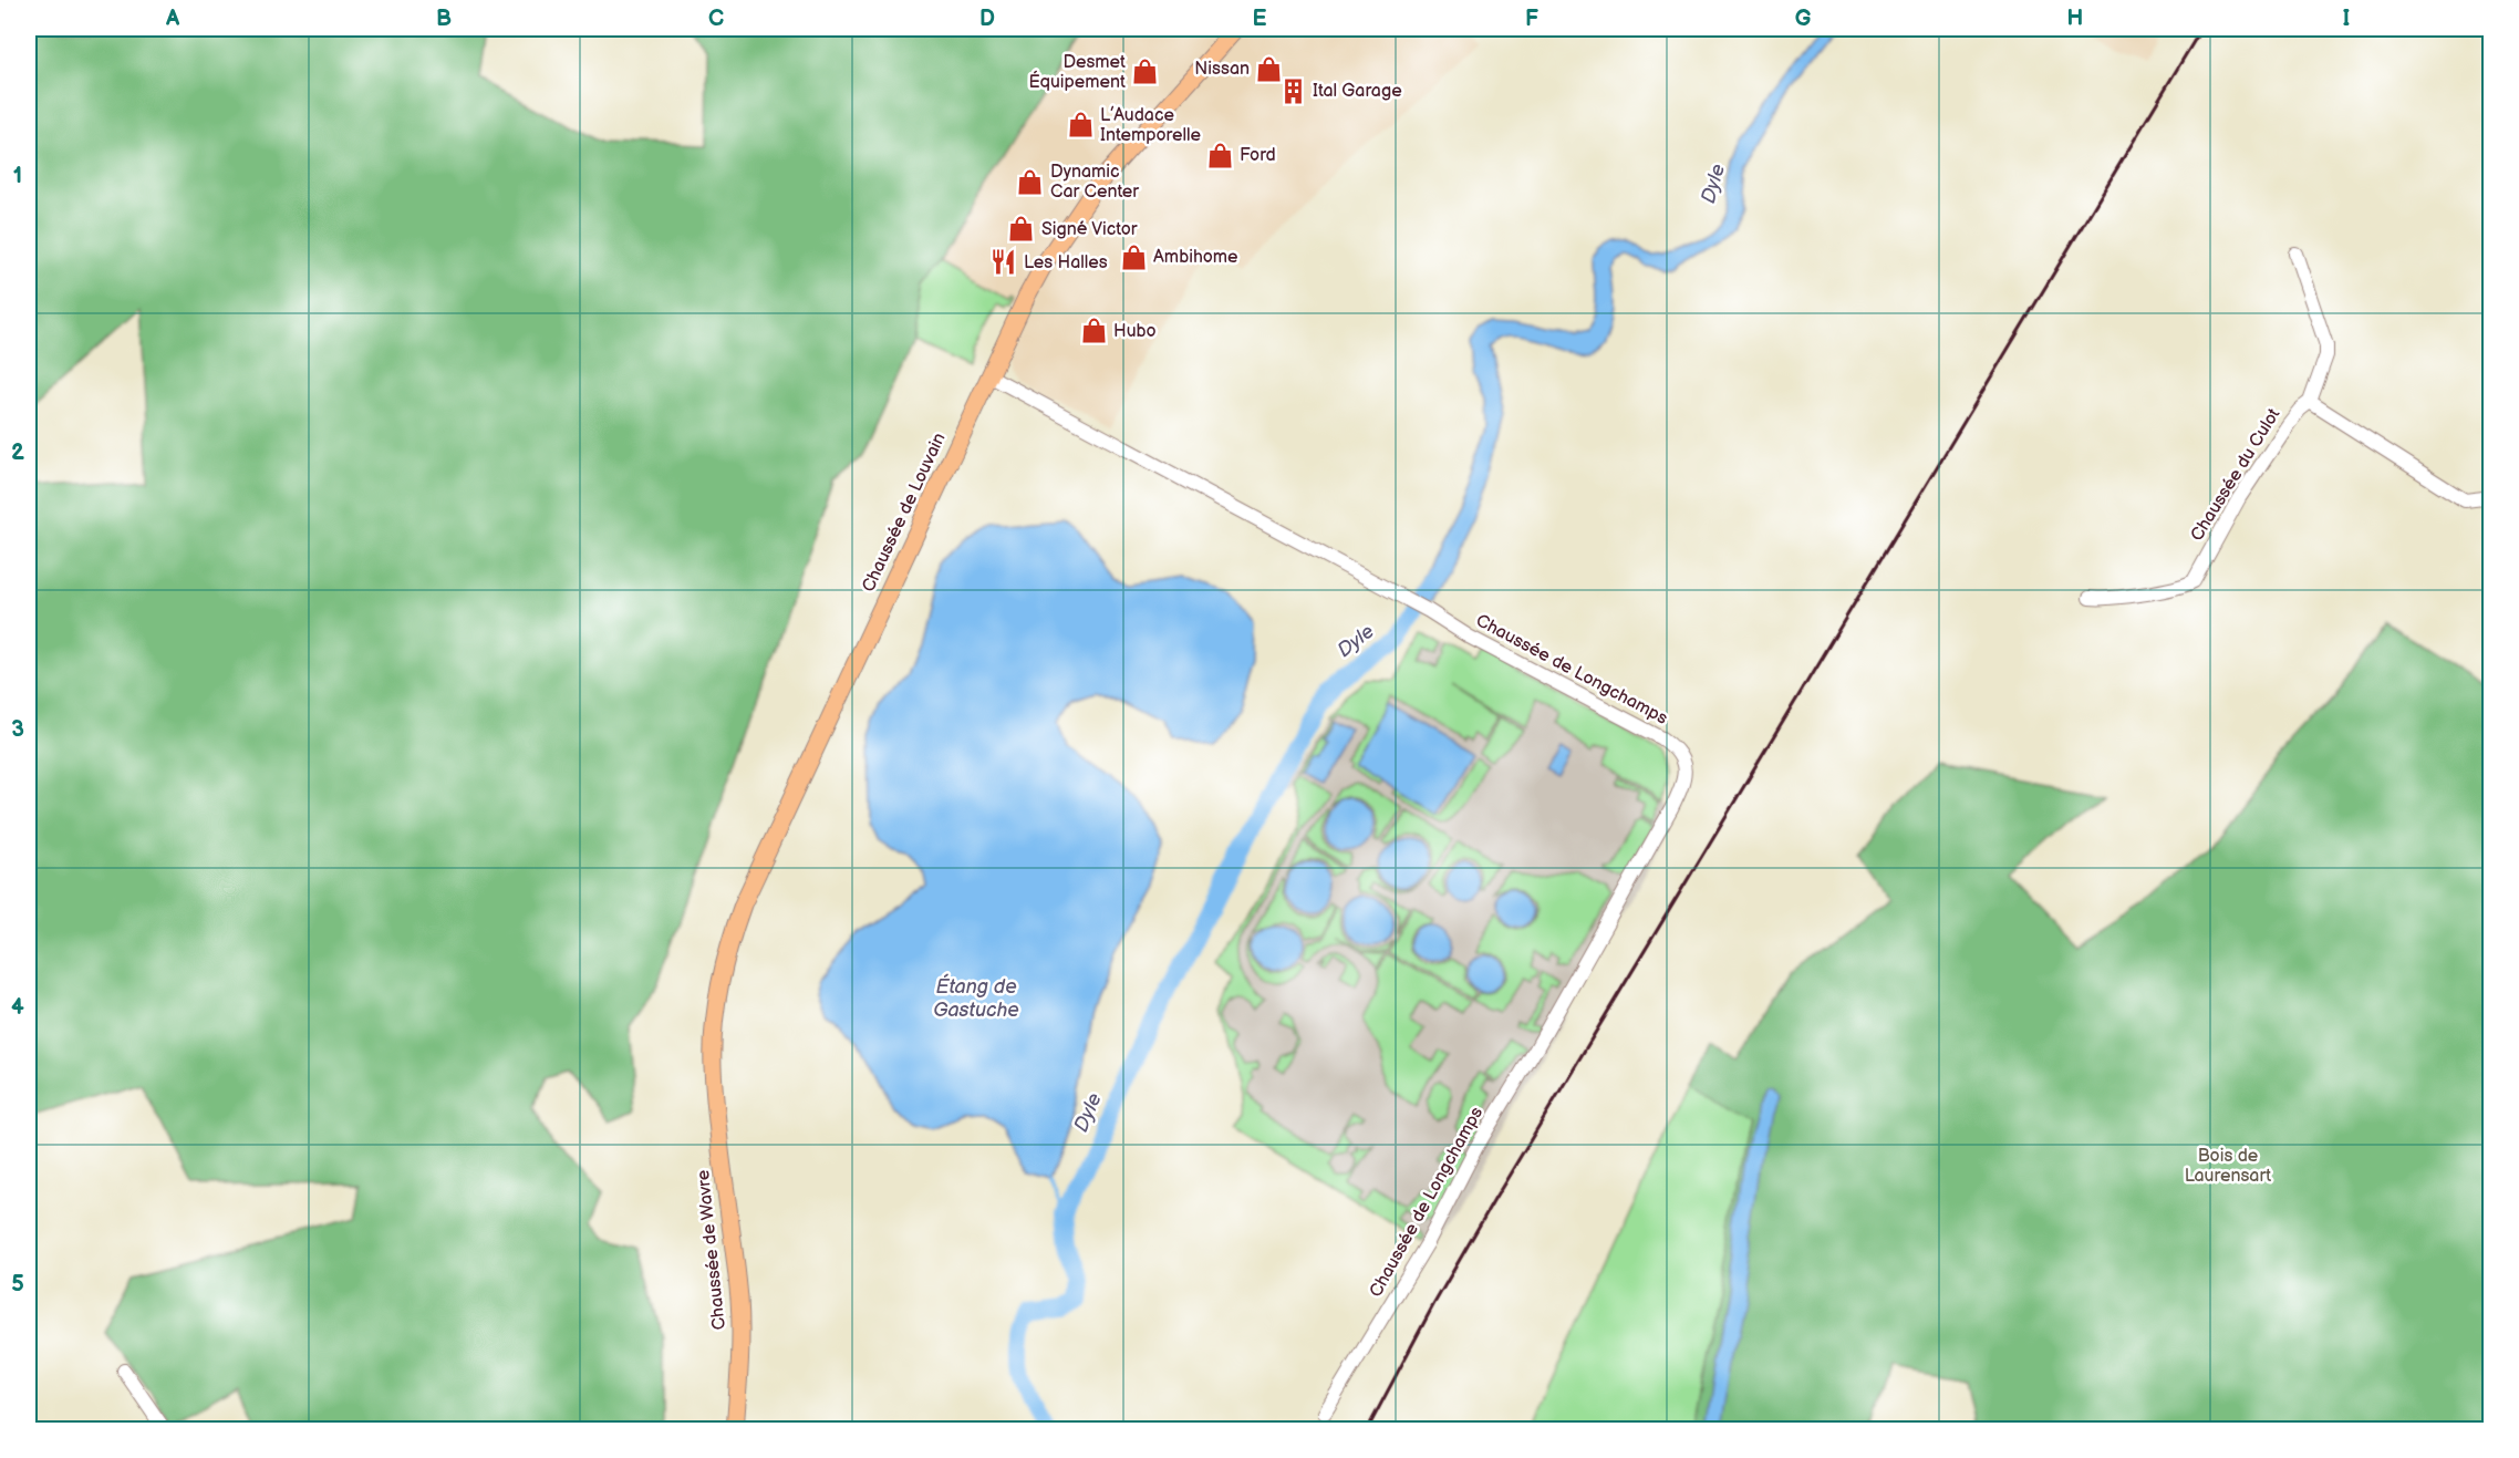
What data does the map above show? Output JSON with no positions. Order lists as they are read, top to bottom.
{
  "streets": {
    "main road": ["Chaussée de Louvain", "Chaussée de Wavre"],
    "street": ["Chaussée du Culot", "Chaussée de Longchamps"]
  },
  "crossings": [
    ["Chaussée de Louvain", "Chaussée de Longchamps"],
    ["Chaussée de Louvain", "Chaussée de Wavre"]
  ],
  "water": ["Dyle", "Étang de Gastuche"],
  "parks": ["Bois de Laurensart"],
  "places": {
    "shop": [
      "Nissan",
      "Desmet Équipement",
      "L’Audace Intemporelle",
      "Ford",
      "Dynamic Car Center",
      "Signé Victor",
      "Ambihome",
      "Hubo"
    ],
    "building": ["Ital Garage"],
    "restaurant": ["Les Halles"]
  },
  "grid": {
    "columns": [
      "A",
      "B",
      "C",
      "D",
      "E",
      "F",
      "G",
      "H",
      "I"
    ],
    "rows": [
      "1",
      "2",
      "3",
      "4",
      "5"
    ]
  }
}
